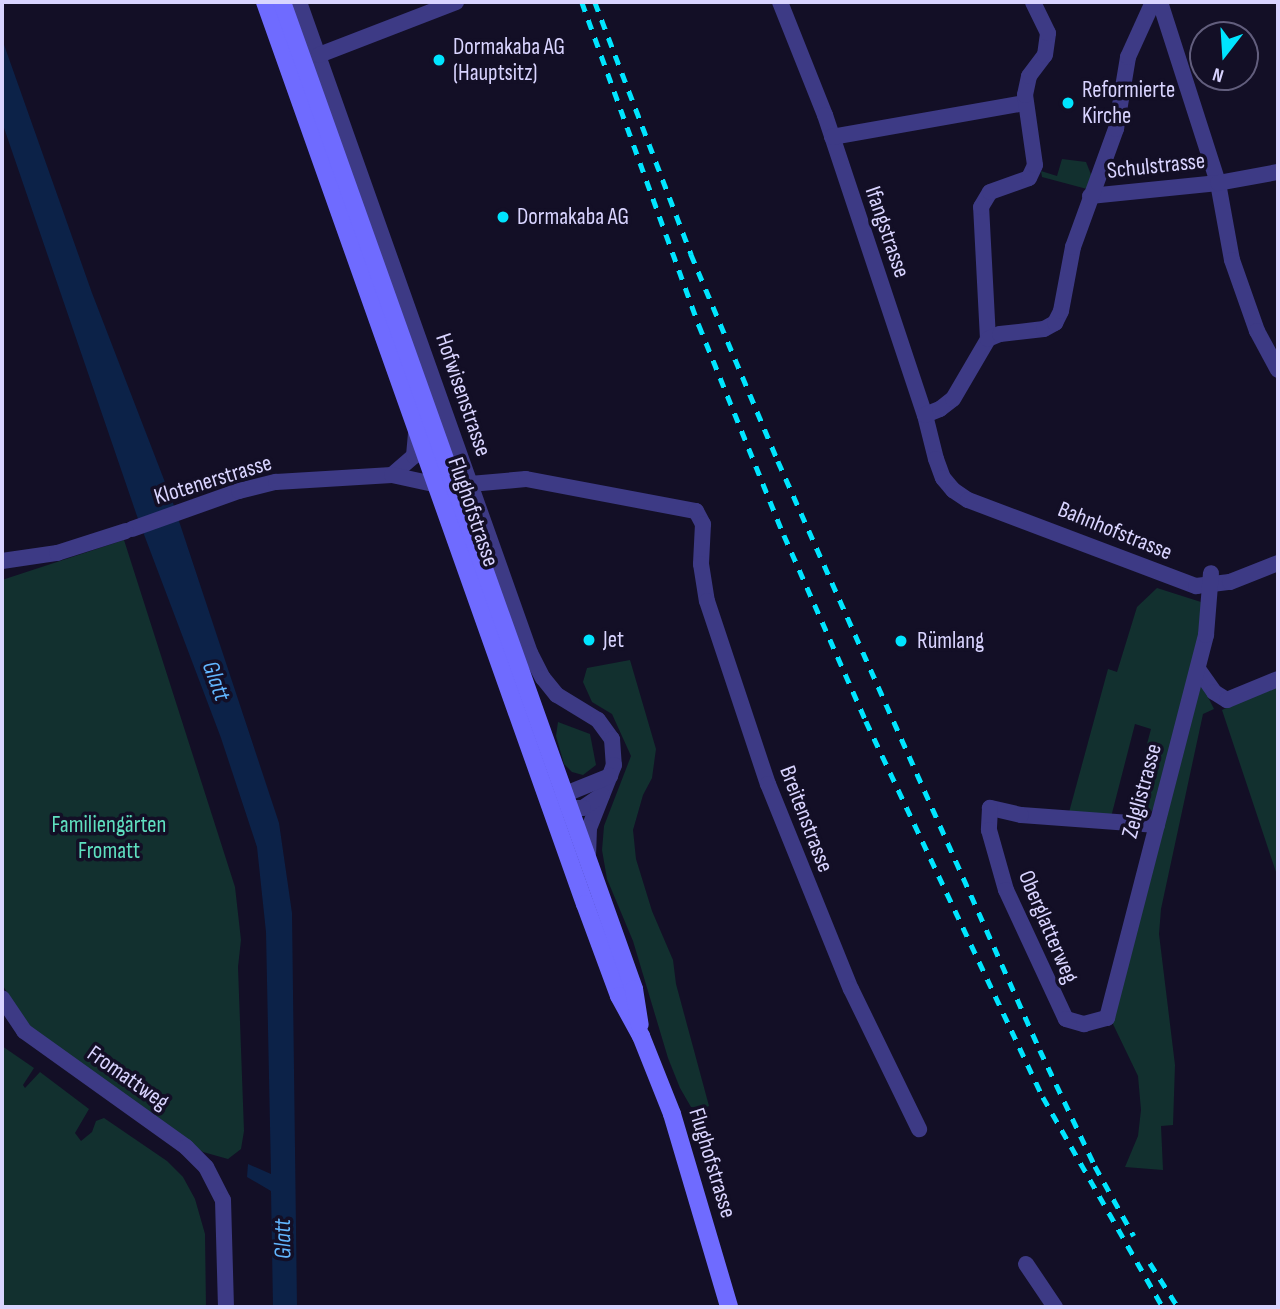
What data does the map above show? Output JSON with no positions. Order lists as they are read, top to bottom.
{
  "streets": {
    "main road": ["Flughofstrasse"],
    "street": [
      "Schulstrasse",
      "Ifangstrasse",
      "Hofwisenstrasse",
      "Klotenerstrasse",
      "Bahnhofstrasse",
      "Zelglistrasse",
      "Breitenstrasse",
      "Oberglatterweg",
      "Fromattweg"
    ]
  },
  "crossings": [
    ["Ifangstrasse", "Bahnhofstrasse"],
    ["Hofwisenstrasse", "Flughofstrasse"],
    ["Hofwisenstrasse", "Breitenstrasse"],
    ["Klotenerstrasse", "Flughofstrasse"],
    ["Bahnhofstrasse", "Zelglistrasse"],
    ["Zelglistrasse", "Oberglatterweg"]
  ],
  "water": ["Glatt"],
  "parks": ["Familiengärten Fromatt"],
  "places": [
    "Dormakaba AG (Hauptsitz)",
    "Reformierte Kirche",
    "Dormakaba AG",
    "Jet",
    "Rümlang"
  ],
  "north": "bottom"
}
